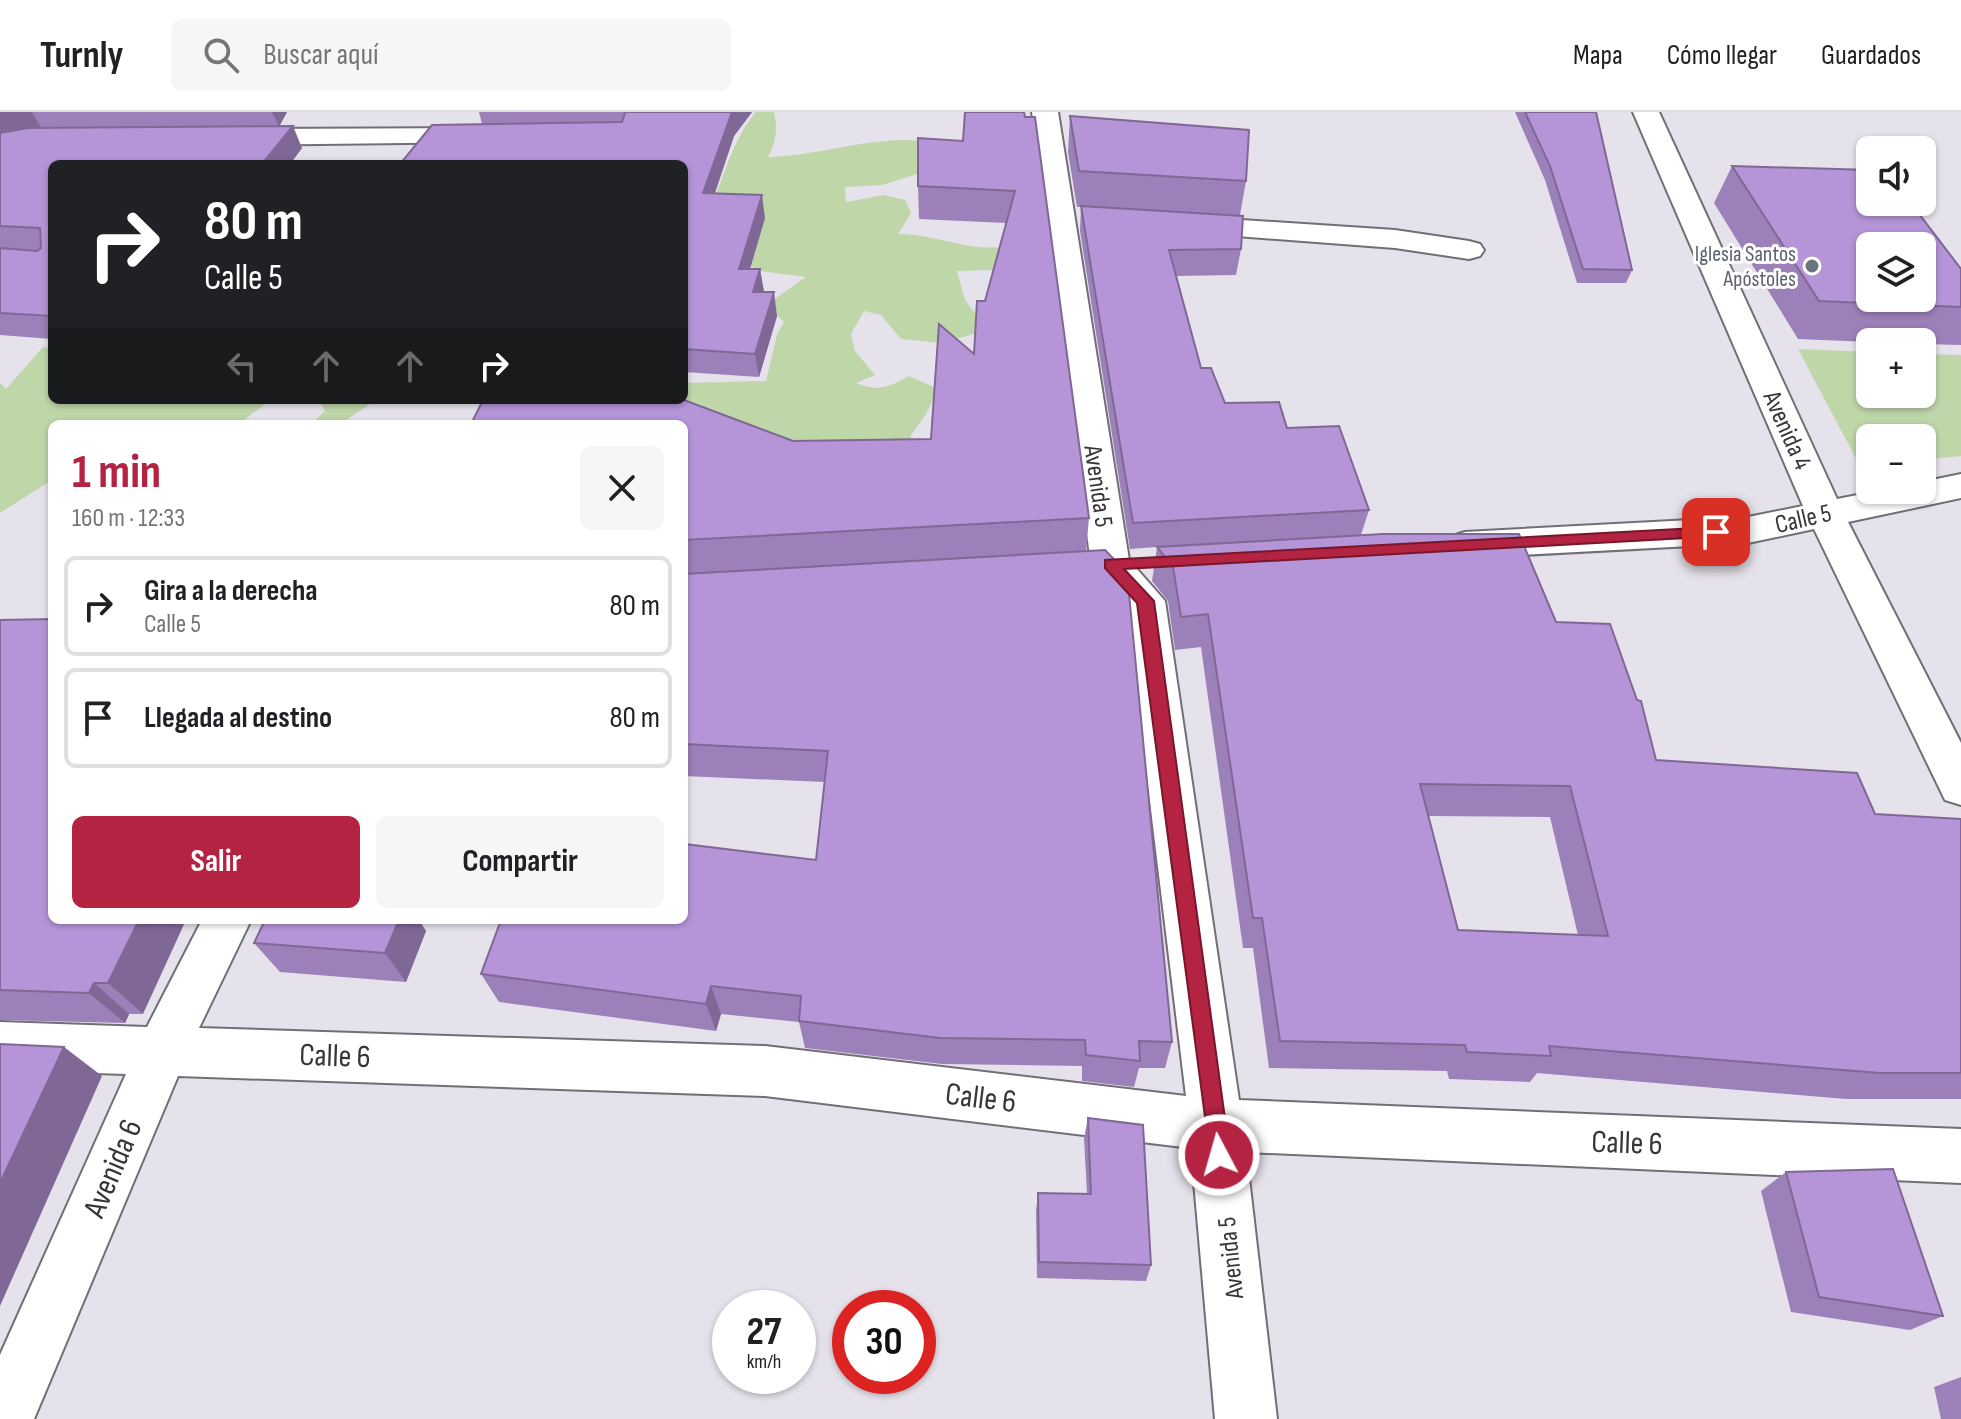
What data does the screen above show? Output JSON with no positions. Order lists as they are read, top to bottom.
{
  "streets": {
    "street": [
      "Avenida 4",
      "Avenida 5",
      "Calle 5",
      "Calle 6",
      "Avenida 6"
    ]
  },
  "crossings": [
    ["Avenida 4", "Calle 5"],
    ["Avenida 5", "Calle 6"],
    ["Calle 6", "Avenida 6"]
  ],
  "places": ["Iglesia Santos Apóstoles"],
  "page": {
    "header": "Turnly",
    "search": "Buscar aquí",
    "nav": ["Mapa", "Cómo llegar", "Guardados"],
    "map_buttons": ["+", "−"],
    "turn": ["80 m", "Calle 5"],
    "heading": ["1 min", "160 m · 12:33"],
    "list": [
      {
        "name": "Gira a la derecha",
        "note": "Calle 5",
        "value": "80 m"
      },
      {
        "name": "Llegada al destino",
        "value": "80 m"
      }
    ],
    "buttons": ["Salir", "Compartir"],
    "speed": "27 km/h",
    "limit": "30"
  }
}
